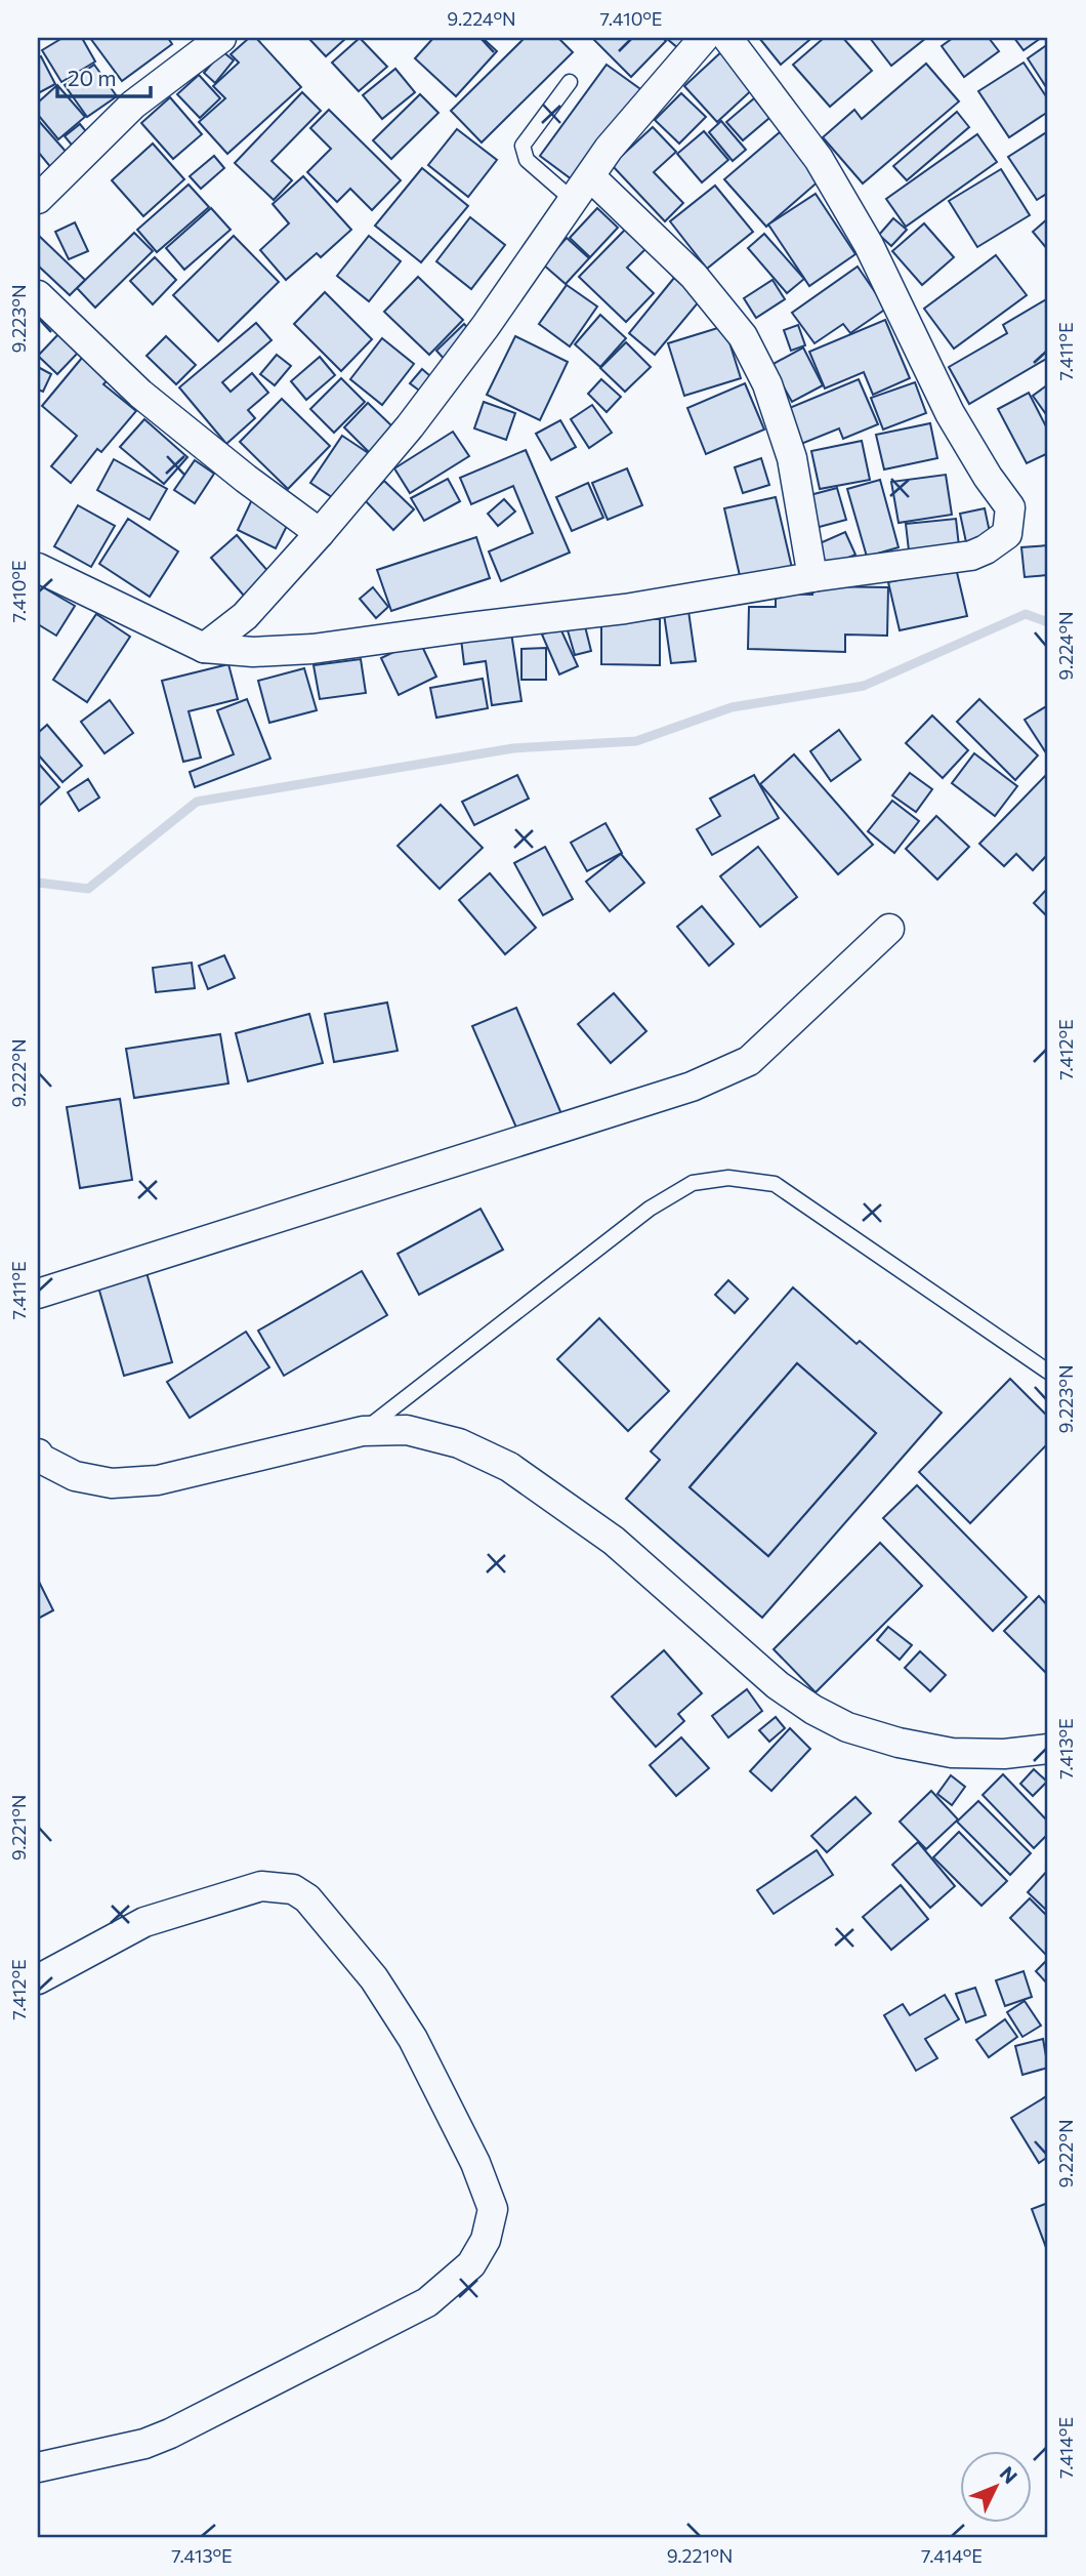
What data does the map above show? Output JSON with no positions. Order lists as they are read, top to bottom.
{
  "scale_bar": "20 m",
  "north": "top right",
  "coordinates": [
    "9.224°N",
    "7.410°E",
    "9.223°N",
    "7.411°E",
    "7.412°E",
    "9.222°N",
    "7.413°E",
    "9.221°N",
    "7.414°E"
  ]
}
